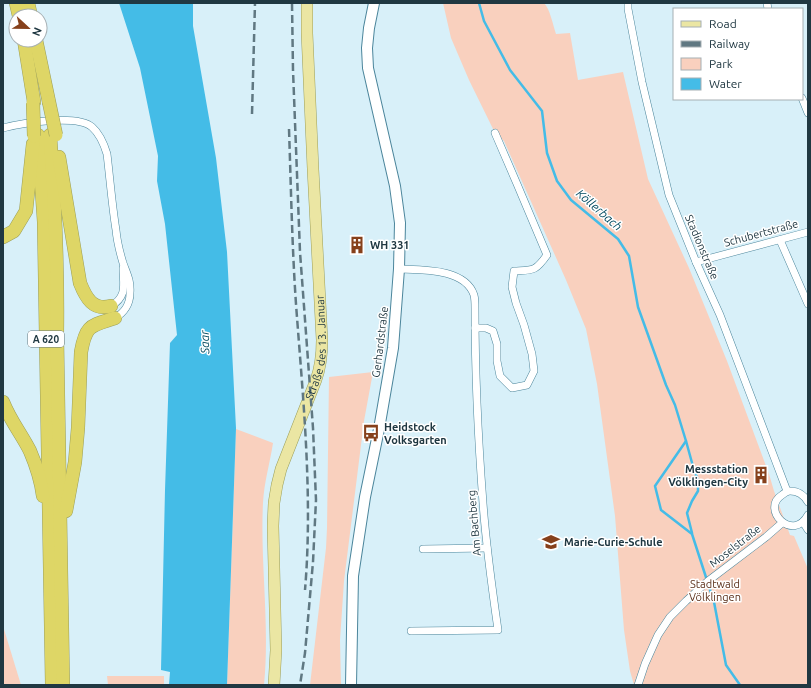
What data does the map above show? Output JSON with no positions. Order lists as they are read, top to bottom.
{
  "streets": {
    "highway": ["A 620"],
    "main road": ["Straße des 13. Januar"],
    "street": [
      "Schubertstraße",
      "Stadionstraße",
      "Gerhardstraße",
      "Am Bachberg",
      "Moselstraße"
    ]
  },
  "crossings": [
    ["Schubertstraße", "Stadionstraße"],
    ["Gerhardstraße", "Am Bachberg"]
  ],
  "water": ["Köllerbach", "Saar"],
  "parks": ["Stadtwald Völklingen"],
  "places": {
    "building": ["WH 331", "Messstation Völklingen-City"],
    "bus stop": ["Heidstock Volksgarten"],
    "school or university": ["Marie-Curie-Schule"]
  },
  "legend": [
    "Road",
    "Railway",
    "Park",
    "Water"
  ],
  "north": "right"
}
